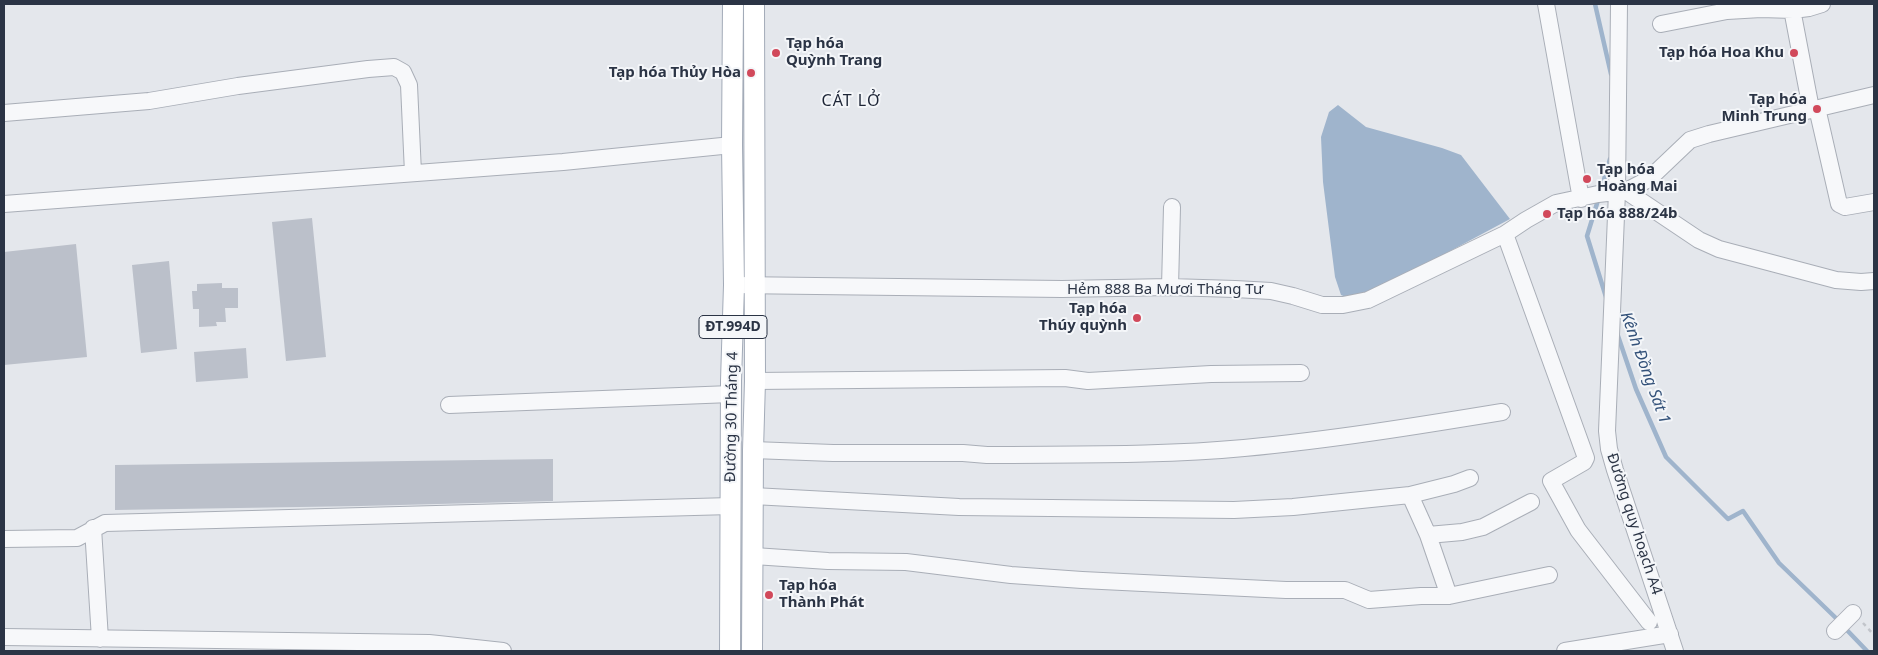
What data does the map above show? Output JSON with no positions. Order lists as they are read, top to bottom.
{
  "streets": {
    "main road": ["ĐT.994D", "Đường 30 Tháng 4"],
    "street": ["Hẻm 888 Ba Mươi Tháng Tư", "Đường quy hoạch A4"]
  },
  "crossings": [
    ["Hẻm 888 Ba Mươi Tháng Tư", "Đường 30 Tháng 4"],
    ["Hẻm 888 Ba Mươi Tháng Tư", "Đường quy hoạch A4"]
  ],
  "districts": ["CÁT LỞ"],
  "water": ["Kênh Đồng Sát 1"],
  "places": [
    "Tạp hóa Quỳnh Trang",
    "Tạp hóa Hoa Khu",
    "Tạp hóa Thủy Hòa",
    "Tạp hóa Minh Trung",
    "Tạp hóa Hoàng Mai",
    "Tạp hóa 888/24b",
    "Tạp hóa Thúy quỳnh",
    "Tạp hóa Thành Phát"
  ]
}
